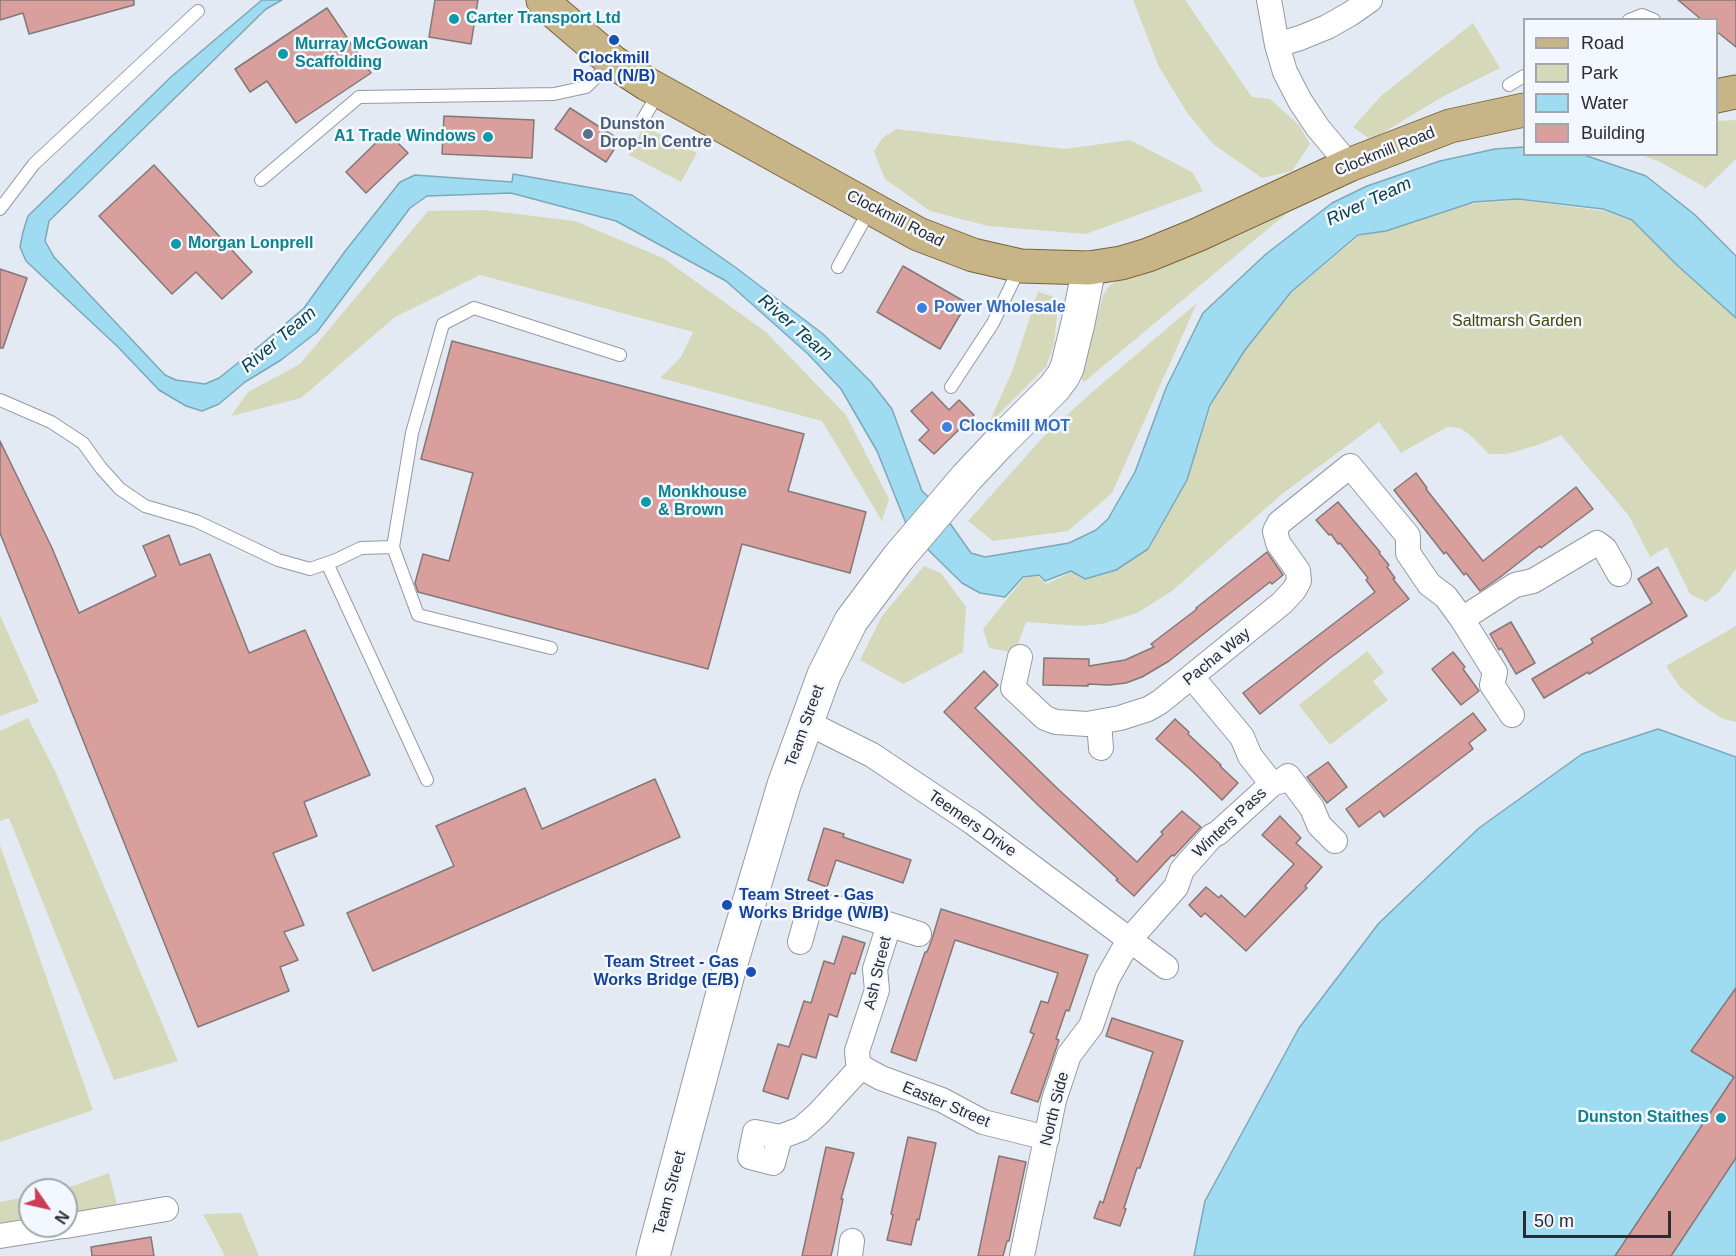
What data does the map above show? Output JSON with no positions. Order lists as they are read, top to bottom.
{
  "streets": {
    "main road": ["Clockmill Road"],
    "street": [
      "Pacha Way",
      "Team Street",
      "Winters Pass",
      "Teemers Drive",
      "Ash Street",
      "Easter Street",
      "North Side"
    ]
  },
  "crossings": [
    ["Clockmill Road", "Team Street"],
    ["Team Street", "Teemers Drive"],
    ["Winters Pass", "Teemers Drive"],
    ["Winters Pass", "North Side"],
    ["Teemers Drive", "North Side"],
    ["Ash Street", "Easter Street"],
    ["Easter Street", "North Side"]
  ],
  "water": ["River Team"],
  "parks": ["Saltmarsh Garden"],
  "places": [
    "Carter Transport Ltd",
    "Clockmill Road (N/B)",
    "Murray McGowan Scaffolding",
    "Dunston Drop-In Centre",
    "A1 Trade Windows",
    "Morgan Lonprell",
    "Power Wholesale",
    "Clockmill MOT",
    "Monkhouse & Brown",
    "Team Street - Gas Works Bridge (W/B)",
    "Team Street - Gas Works Bridge (E/B)",
    "Dunston Staithes"
  ],
  "legend": [
    "Road",
    "Park",
    "Water",
    "Building"
  ],
  "scale_bar": "50 m",
  "north": "bottom right"
}
